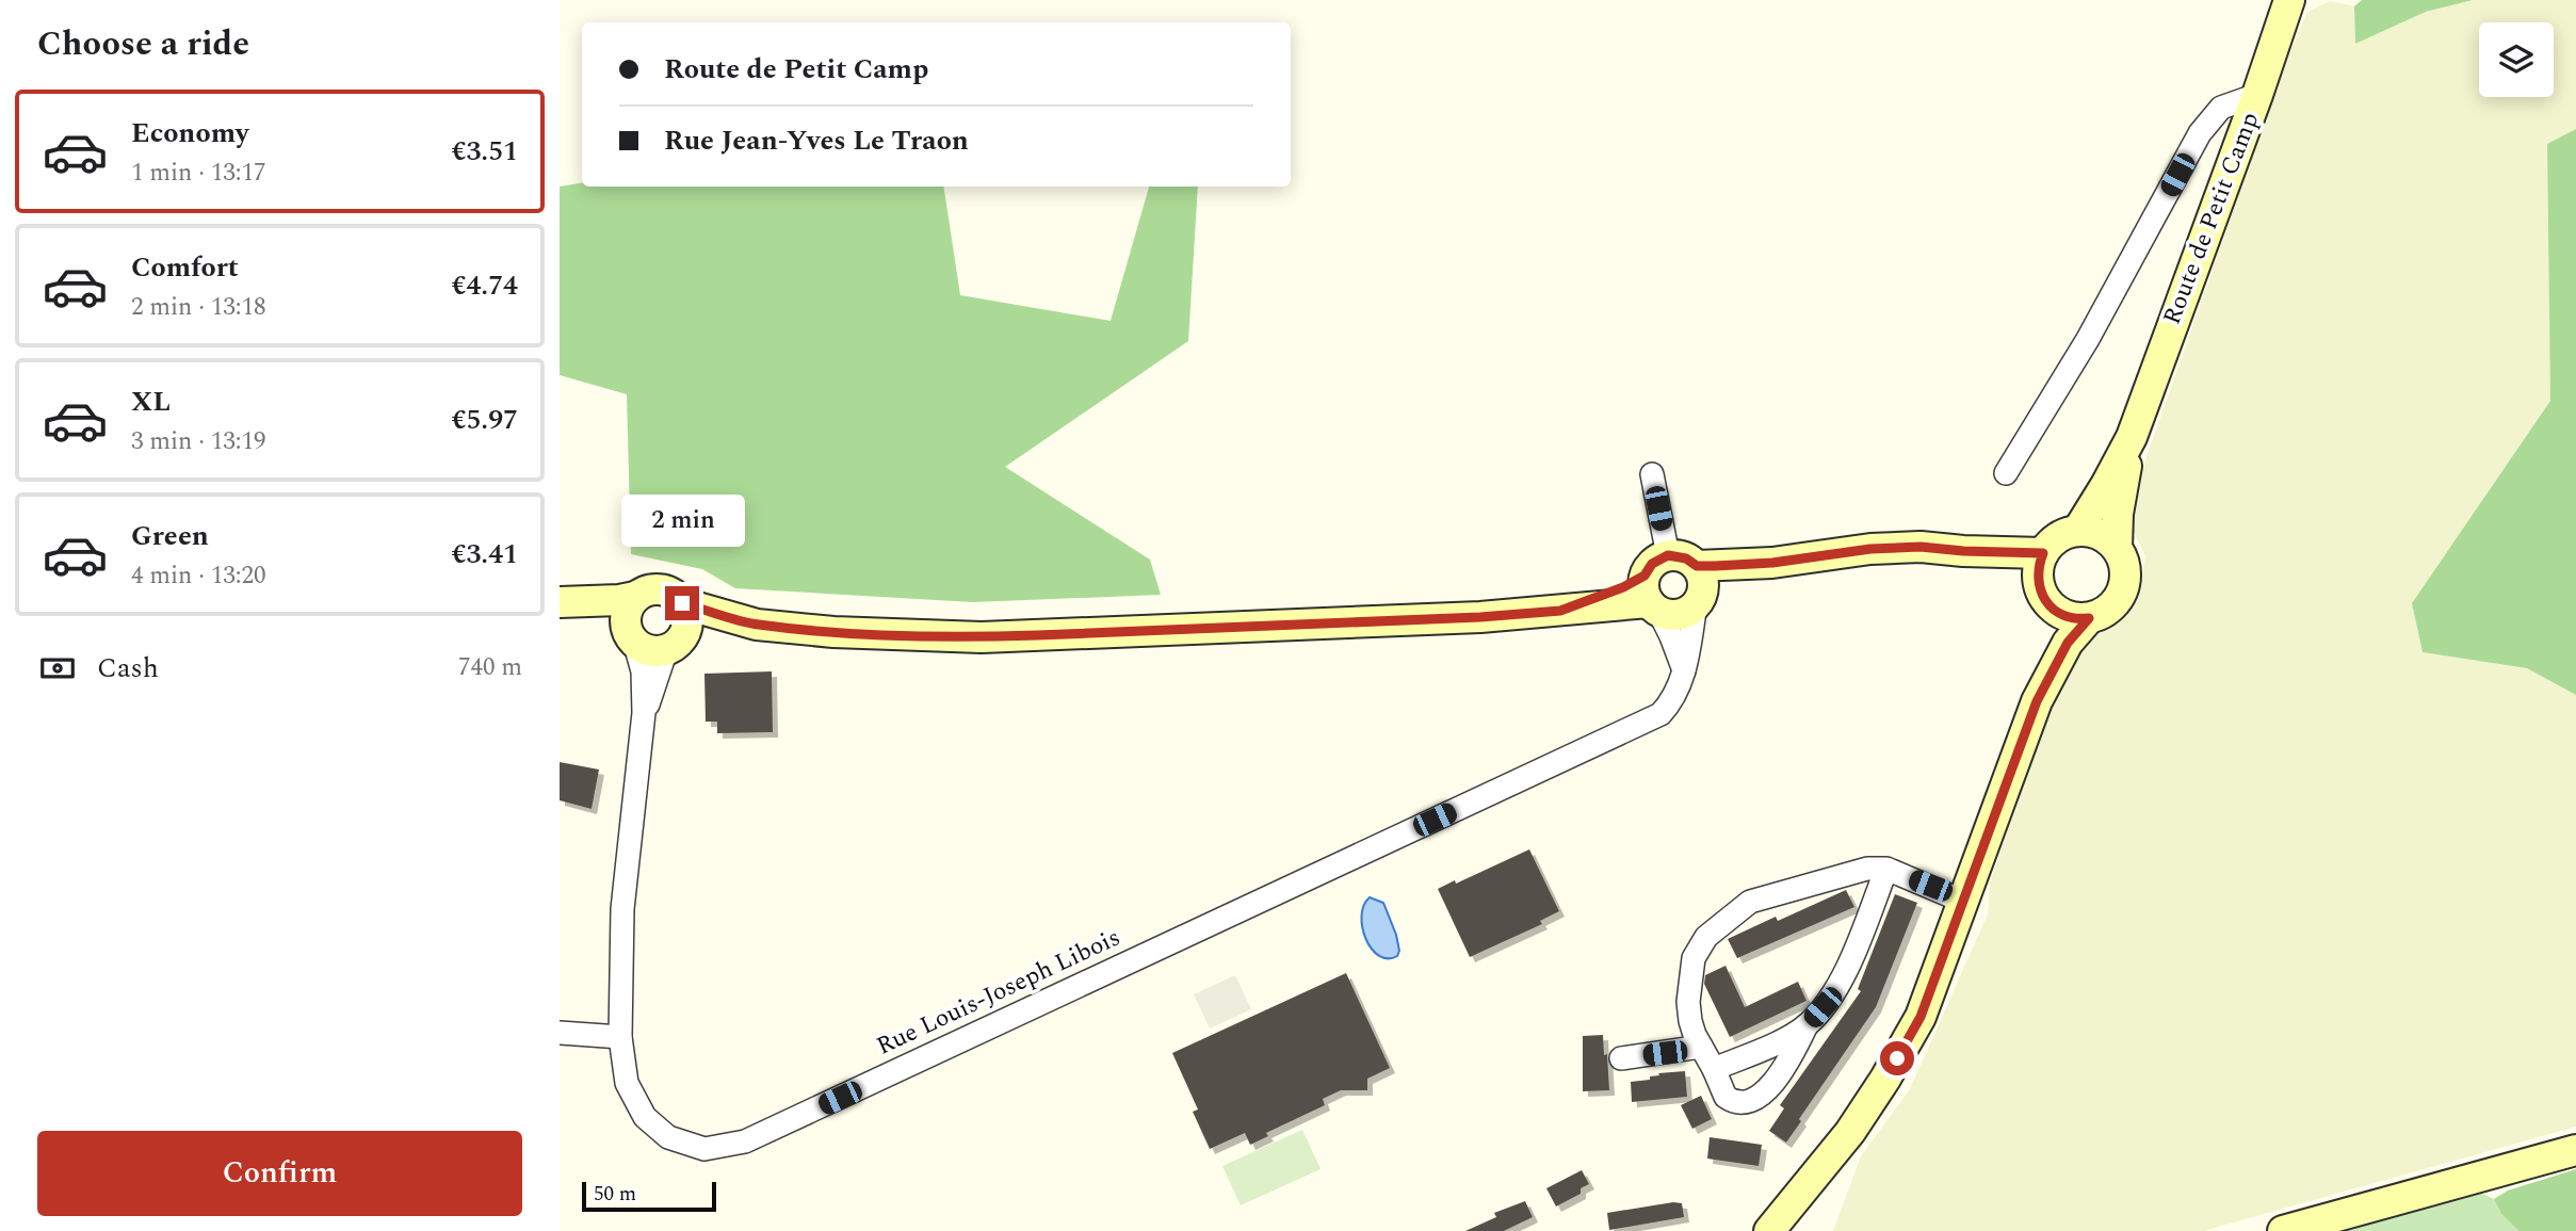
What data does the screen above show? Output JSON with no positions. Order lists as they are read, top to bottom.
{
  "streets": {
    "main road": ["Route de Petit Camp"],
    "street": ["Rue Louis-Joseph Libois"]
  },
  "scale_bar": "50 m",
  "page": {
    "heading": "Choose a ride",
    "banner": ["Route de Petit Camp", "Rue Jean-Yves Le Traon"],
    "list": [
      {
        "name": "Economy",
        "note": "1 min · 13:17",
        "value": "€3.51"
      },
      {
        "name": "Comfort",
        "note": "2 min · 13:18",
        "value": "€4.74"
      },
      {
        "name": "XL",
        "note": "3 min · 13:19",
        "value": "€5.97"
      },
      {
        "name": "Green",
        "note": "4 min · 13:20",
        "value": "€3.41"
      }
    ],
    "bubble": "2 min",
    "pay": ["Cash", "740 m"],
    "buttons": "Confirm",
    "scale": "50 m"
  }
}
